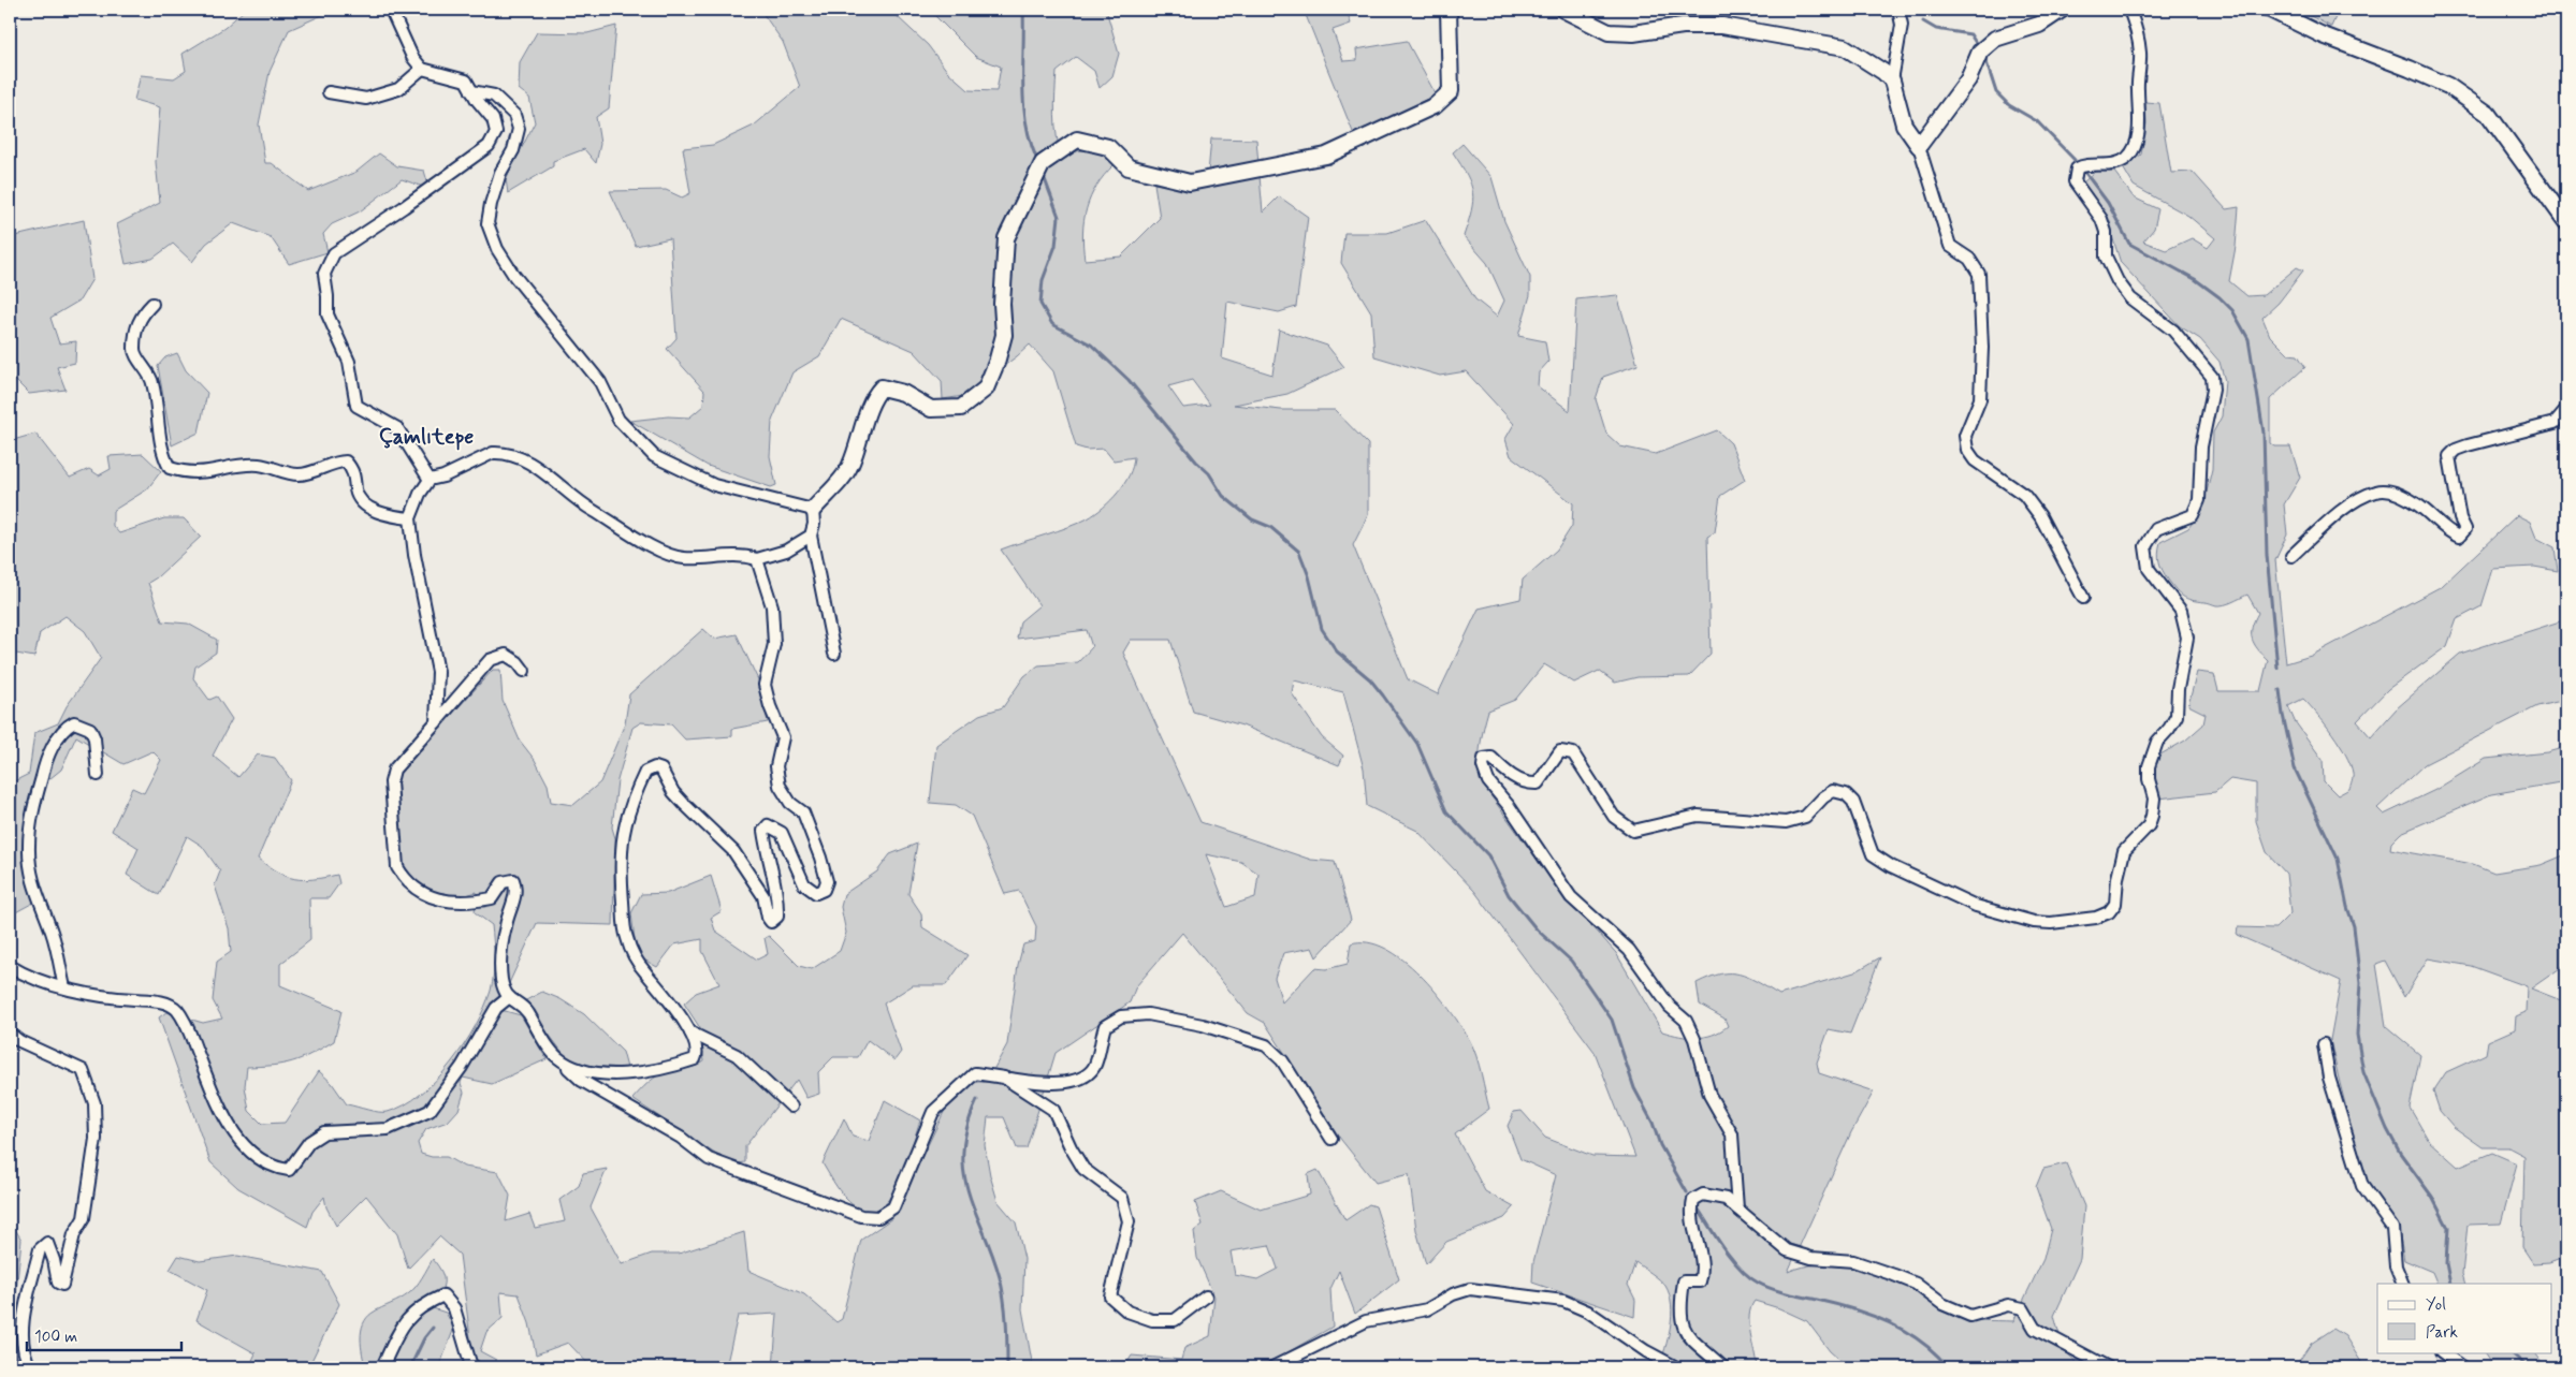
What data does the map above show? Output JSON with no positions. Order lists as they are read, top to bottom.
{
  "districts": ["Çamlıtepe"],
  "legend": ["Yol", "Park"],
  "scale_bar": "100 m"
}
